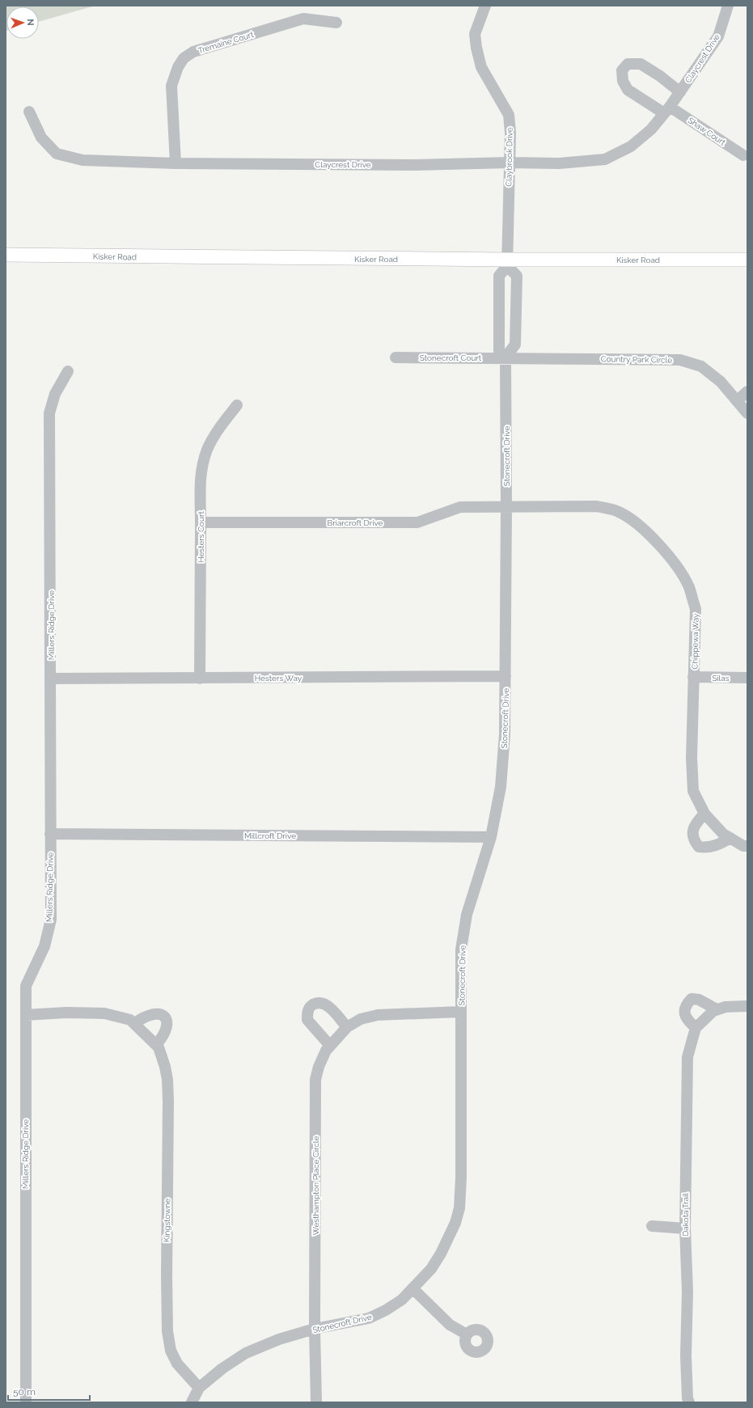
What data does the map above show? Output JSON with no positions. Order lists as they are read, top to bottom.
{
  "streets": {
    "main road": ["Kisker Road"],
    "street": [
      "Tremaine Court",
      "Claycrest Drive",
      "Shaw Court",
      "Claybrook Drive",
      "Stonecroft Court",
      "Country Park Circle",
      "Stonecroft Drive",
      "Briarcroft Drive",
      "Hesters Court",
      "Millers Ridge Drive",
      "Chippewa Way",
      "Hesters Way",
      "Silas",
      "Millcroft Drive",
      "Westhampton Place Circle",
      "Dakota Trail",
      "Kingstowne"
    ]
  },
  "crossings": [
    ["Tremaine Court", "Claycrest Drive"],
    ["Claycrest Drive", "Shaw Court"],
    ["Claycrest Drive", "Claybrook Drive"],
    ["Claybrook Drive", "Kisker Road"],
    ["Claybrook Drive", "Stonecroft Drive"],
    ["Kisker Road", "Stonecroft Drive"],
    ["Stonecroft Court", "Country Park Circle"],
    ["Stonecroft Court", "Stonecroft Drive"],
    ["Country Park Circle", "Stonecroft Drive"],
    ["Stonecroft Drive", "Briarcroft Drive"],
    ["Stonecroft Drive", "Chippewa Way"],
    ["Stonecroft Drive", "Hesters Way"],
    ["Stonecroft Drive", "Millcroft Drive"],
    ["Stonecroft Drive", "Westhampton Place Circle"],
    ["Stonecroft Drive", "Kingstowne"],
    ["Briarcroft Drive", "Hesters Court"],
    ["Briarcroft Drive", "Chippewa Way"],
    ["Hesters Court", "Hesters Way"],
    ["Millers Ridge Drive", "Hesters Way"],
    ["Millers Ridge Drive", "Millcroft Drive"],
    ["Millers Ridge Drive", "Kingstowne"],
    ["Chippewa Way", "Silas"]
  ],
  "scale_bar": "50 m",
  "north": "right"
}
